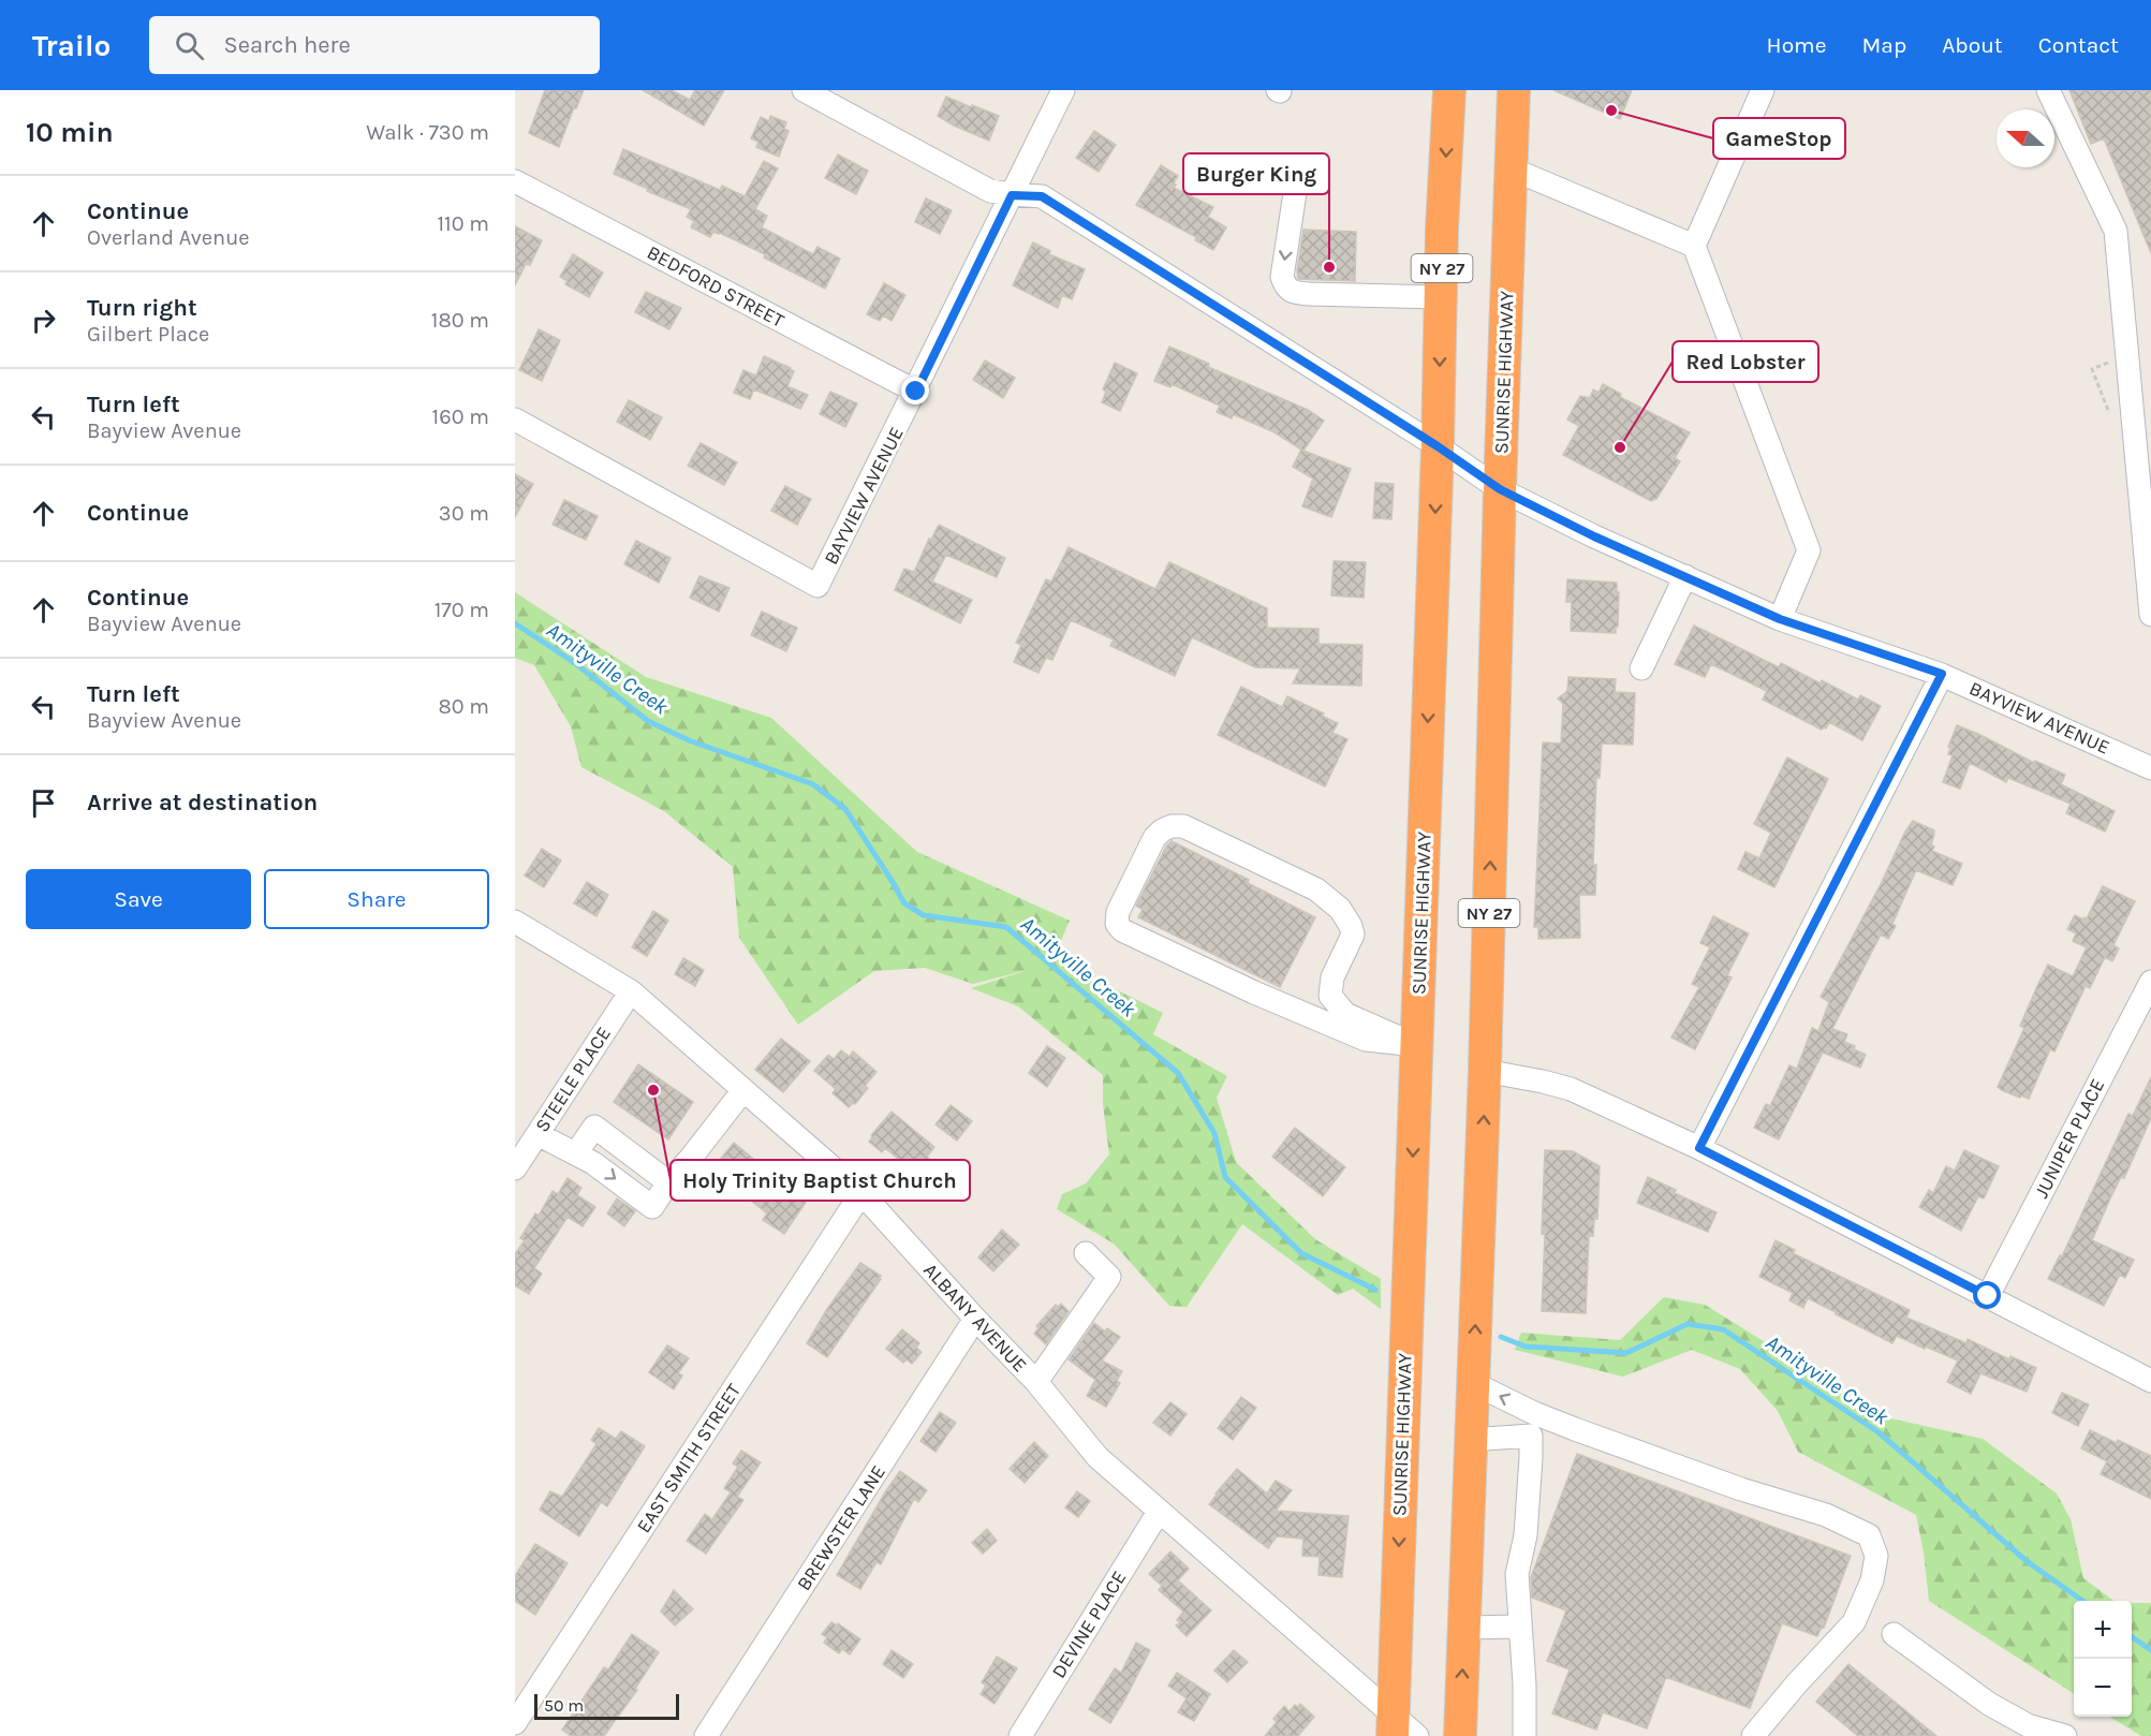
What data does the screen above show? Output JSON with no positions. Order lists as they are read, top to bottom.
{
  "streets": {
    "highway": ["NY 27", "SUNRISE HIGHWAY"],
    "street": [
      "BEDFORD STREET",
      "BAYVIEW AVENUE",
      "STEELE PLACE",
      "JUNIPER PLACE",
      "ALBANY AVENUE",
      "EAST SMITH STREET",
      "BREWSTER LANE",
      "DEVINE PLACE"
    ]
  },
  "crossings": [
    ["BEDFORD STREET", "BAYVIEW AVENUE"],
    ["SUNRISE HIGHWAY", "BAYVIEW AVENUE"],
    ["SUNRISE HIGHWAY", "ALBANY AVENUE"],
    ["STEELE PLACE", "ALBANY AVENUE"],
    ["ALBANY AVENUE", "EAST SMITH STREET"],
    ["ALBANY AVENUE", "BREWSTER LANE"],
    ["ALBANY AVENUE", "DEVINE PLACE"]
  ],
  "water": ["Amityville Creek"],
  "places": [
    "GameStop",
    "Burger King",
    "Red Lobster",
    "Holy Trinity Baptist Church"
  ],
  "scale_bar": "50 m",
  "north": "left",
  "page": {
    "header": "Trailo",
    "search": "Search here",
    "nav": [
      "Home",
      "Map",
      "About",
      "Contact"
    ],
    "heading": ["10 min", "Walk · 730 m"],
    "list": [
      ["Continue", "Overland Avenue", "110 m"],
      ["Turn right", "Gilbert Place", "180 m"],
      ["Turn left", "Bayview Avenue", "160 m"],
      ["Continue", "30 m"],
      ["Continue", "Bayview Avenue", "170 m"],
      ["Turn left", "Bayview Avenue", "80 m"],
      "Arrive at destination"
    ],
    "buttons": ["Save", "Share"],
    "map_buttons": ["+", "−"],
    "scale": "50 m"
  }
}
